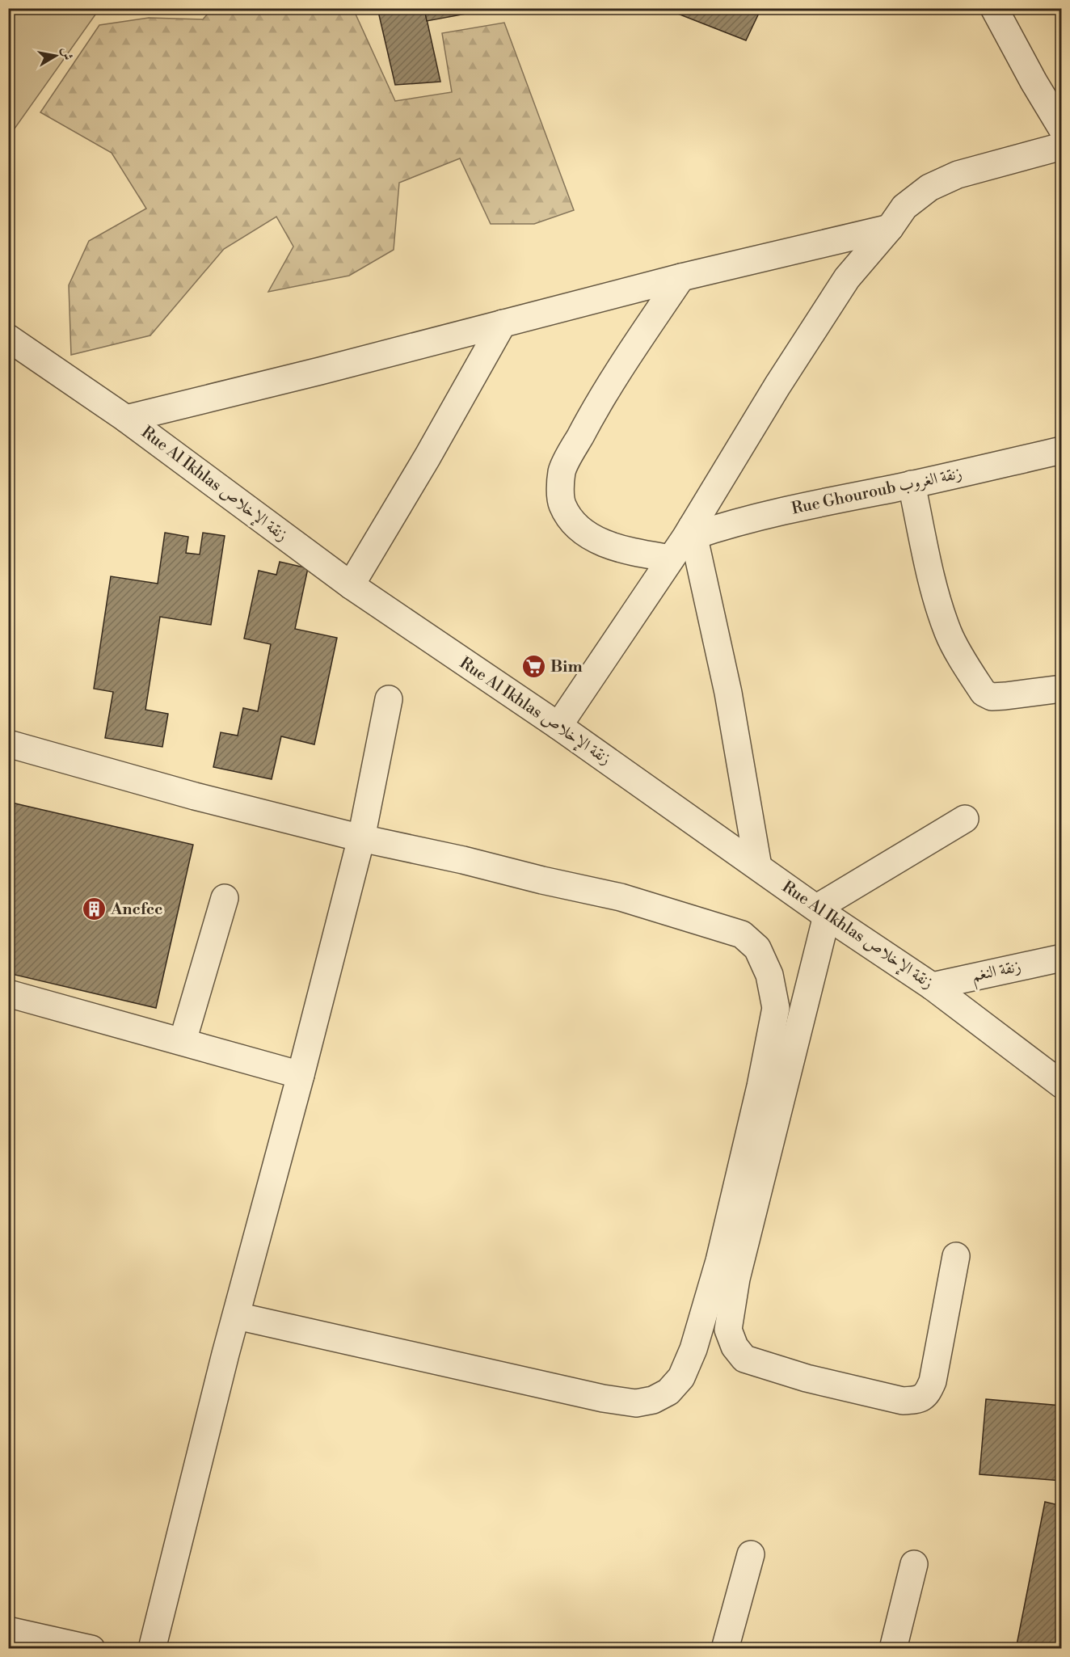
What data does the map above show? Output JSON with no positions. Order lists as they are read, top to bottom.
{
  "streets": {
    "street": ["Rue Al Ikhlas زنقة الإخلاص", "Rue Ghouroub زنقة الغروب", "زنقة النغم"]
  },
  "crossings": [
    ["Rue Al Ikhlas زنقة الإخلاص", "زنقة النغم"]
  ],
  "places": {
    "supermarket": ["Bim"],
    "building": ["Ancfcc"]
  },
  "north": "right"
}
